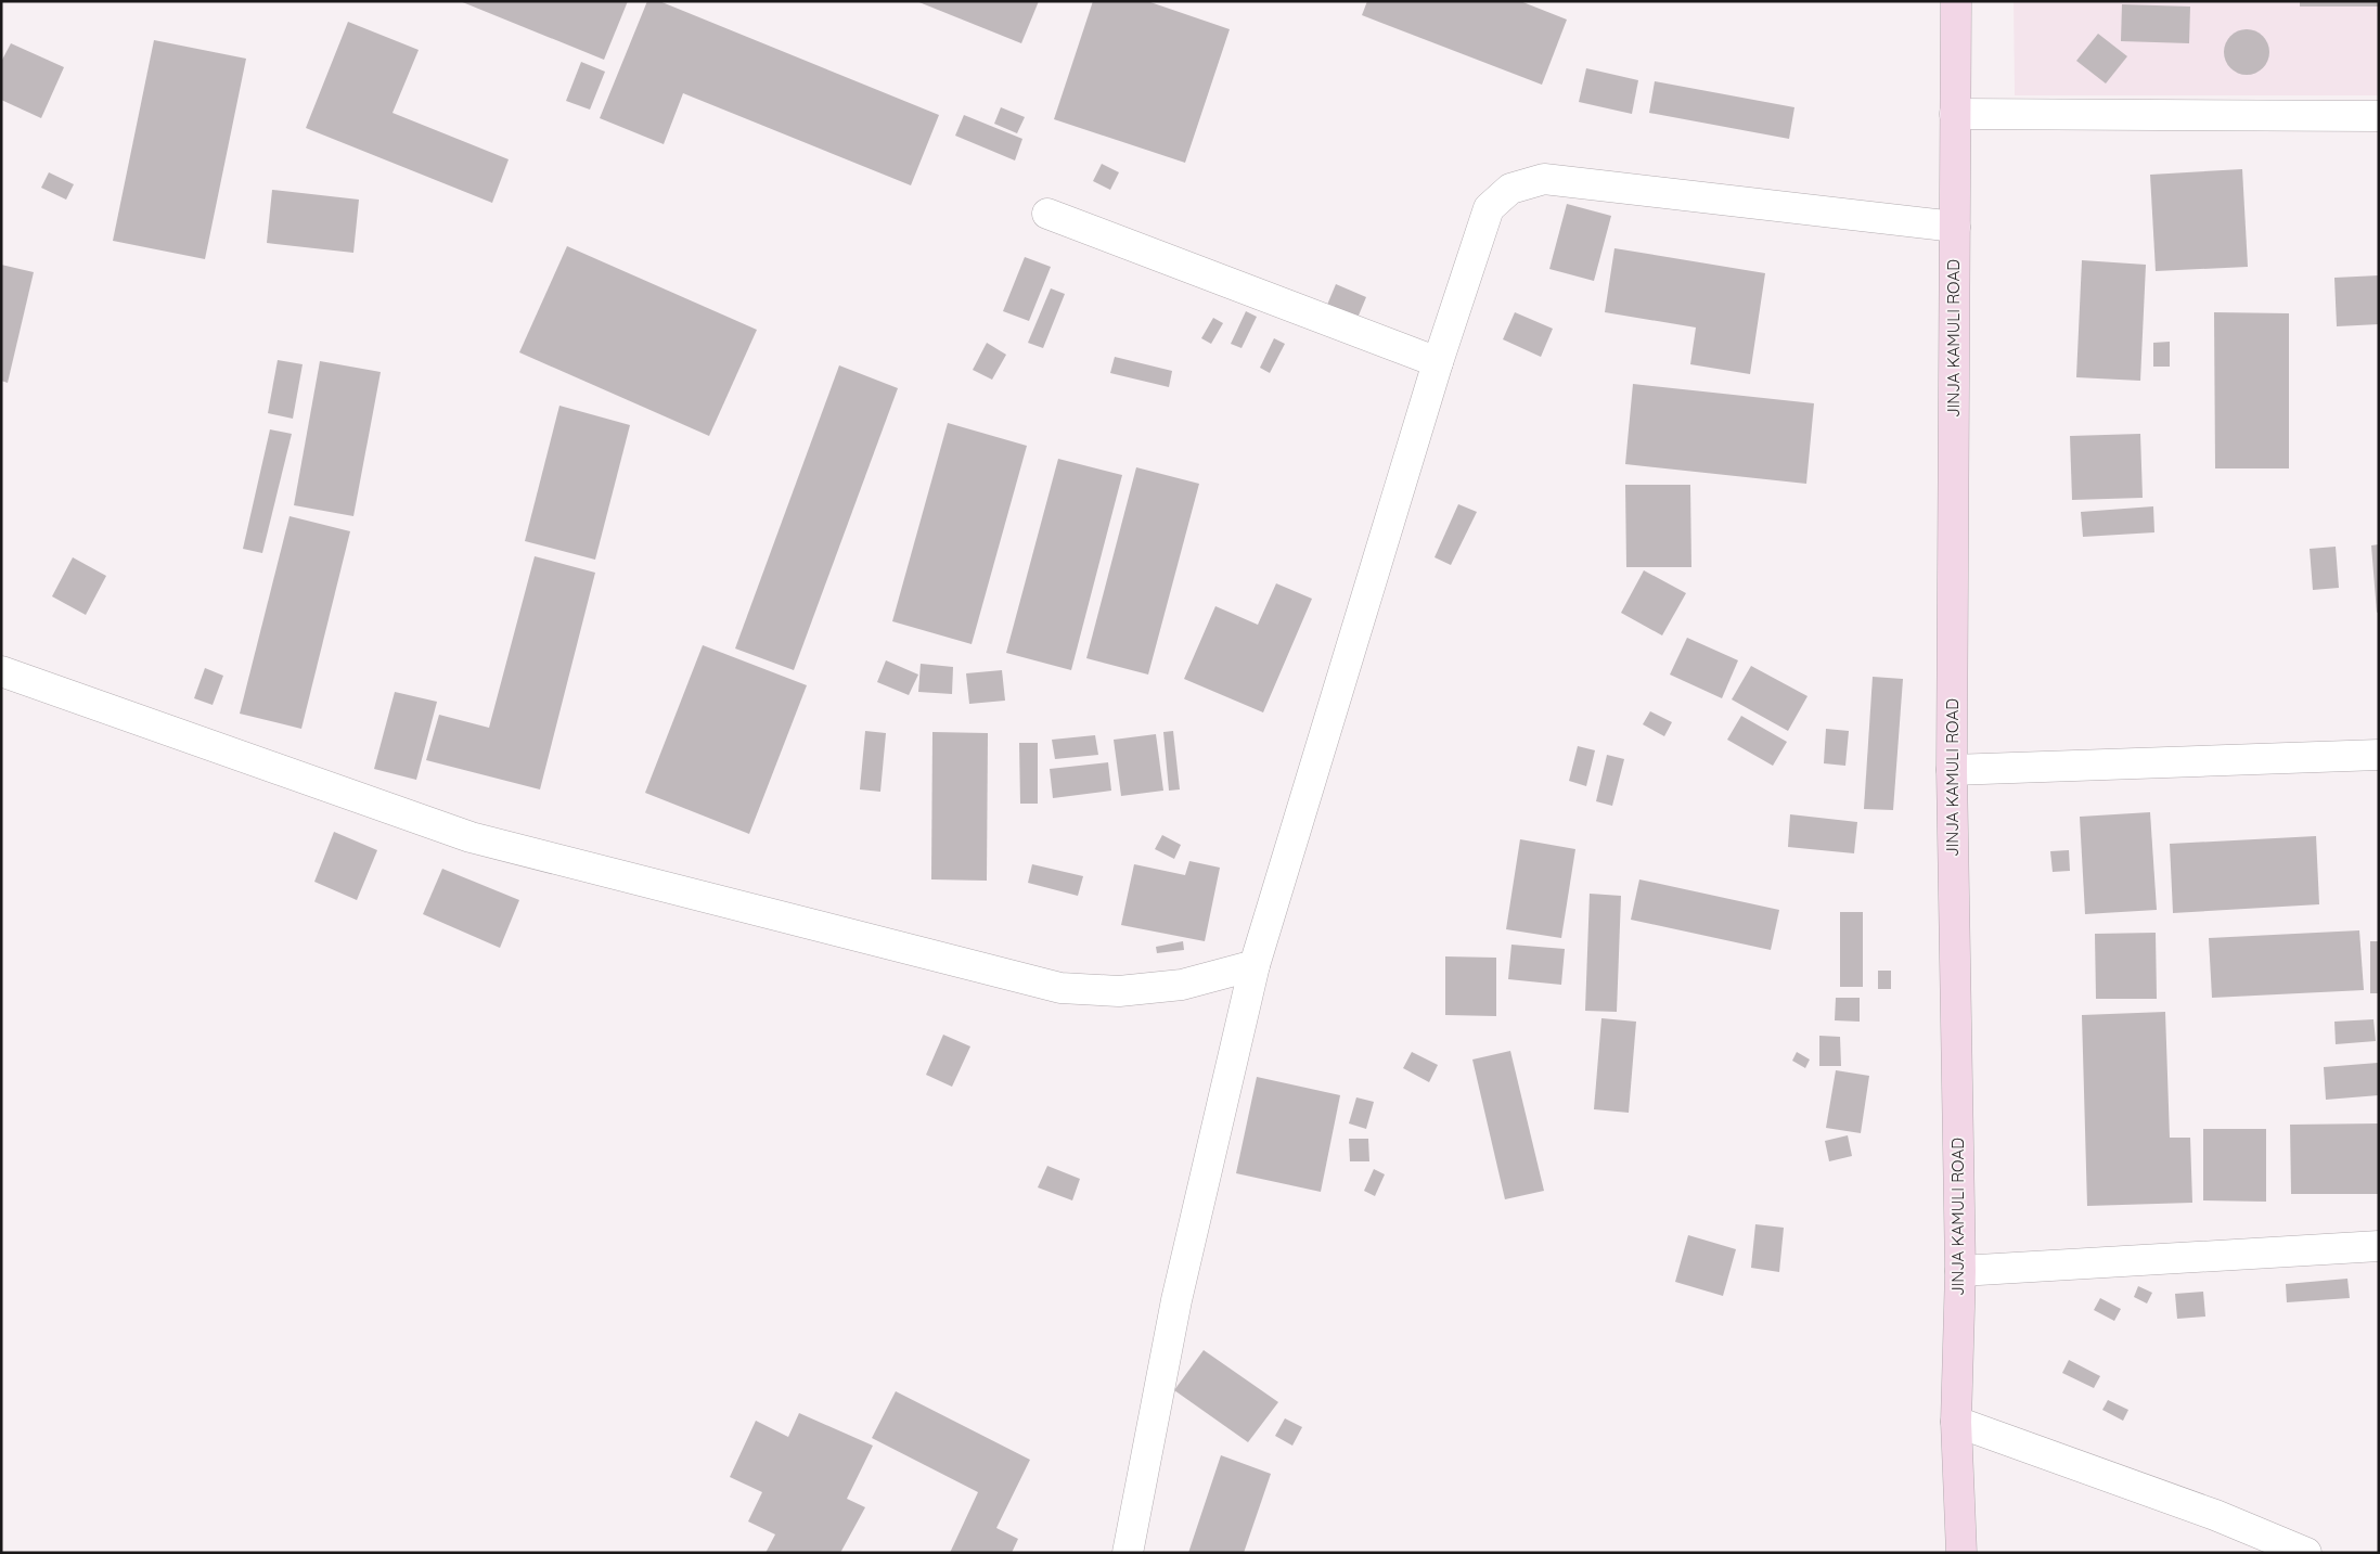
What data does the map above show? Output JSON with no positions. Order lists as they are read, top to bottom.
{
  "streets": {
    "main road": ["JINJA KAMULI ROAD"]
  }
}
